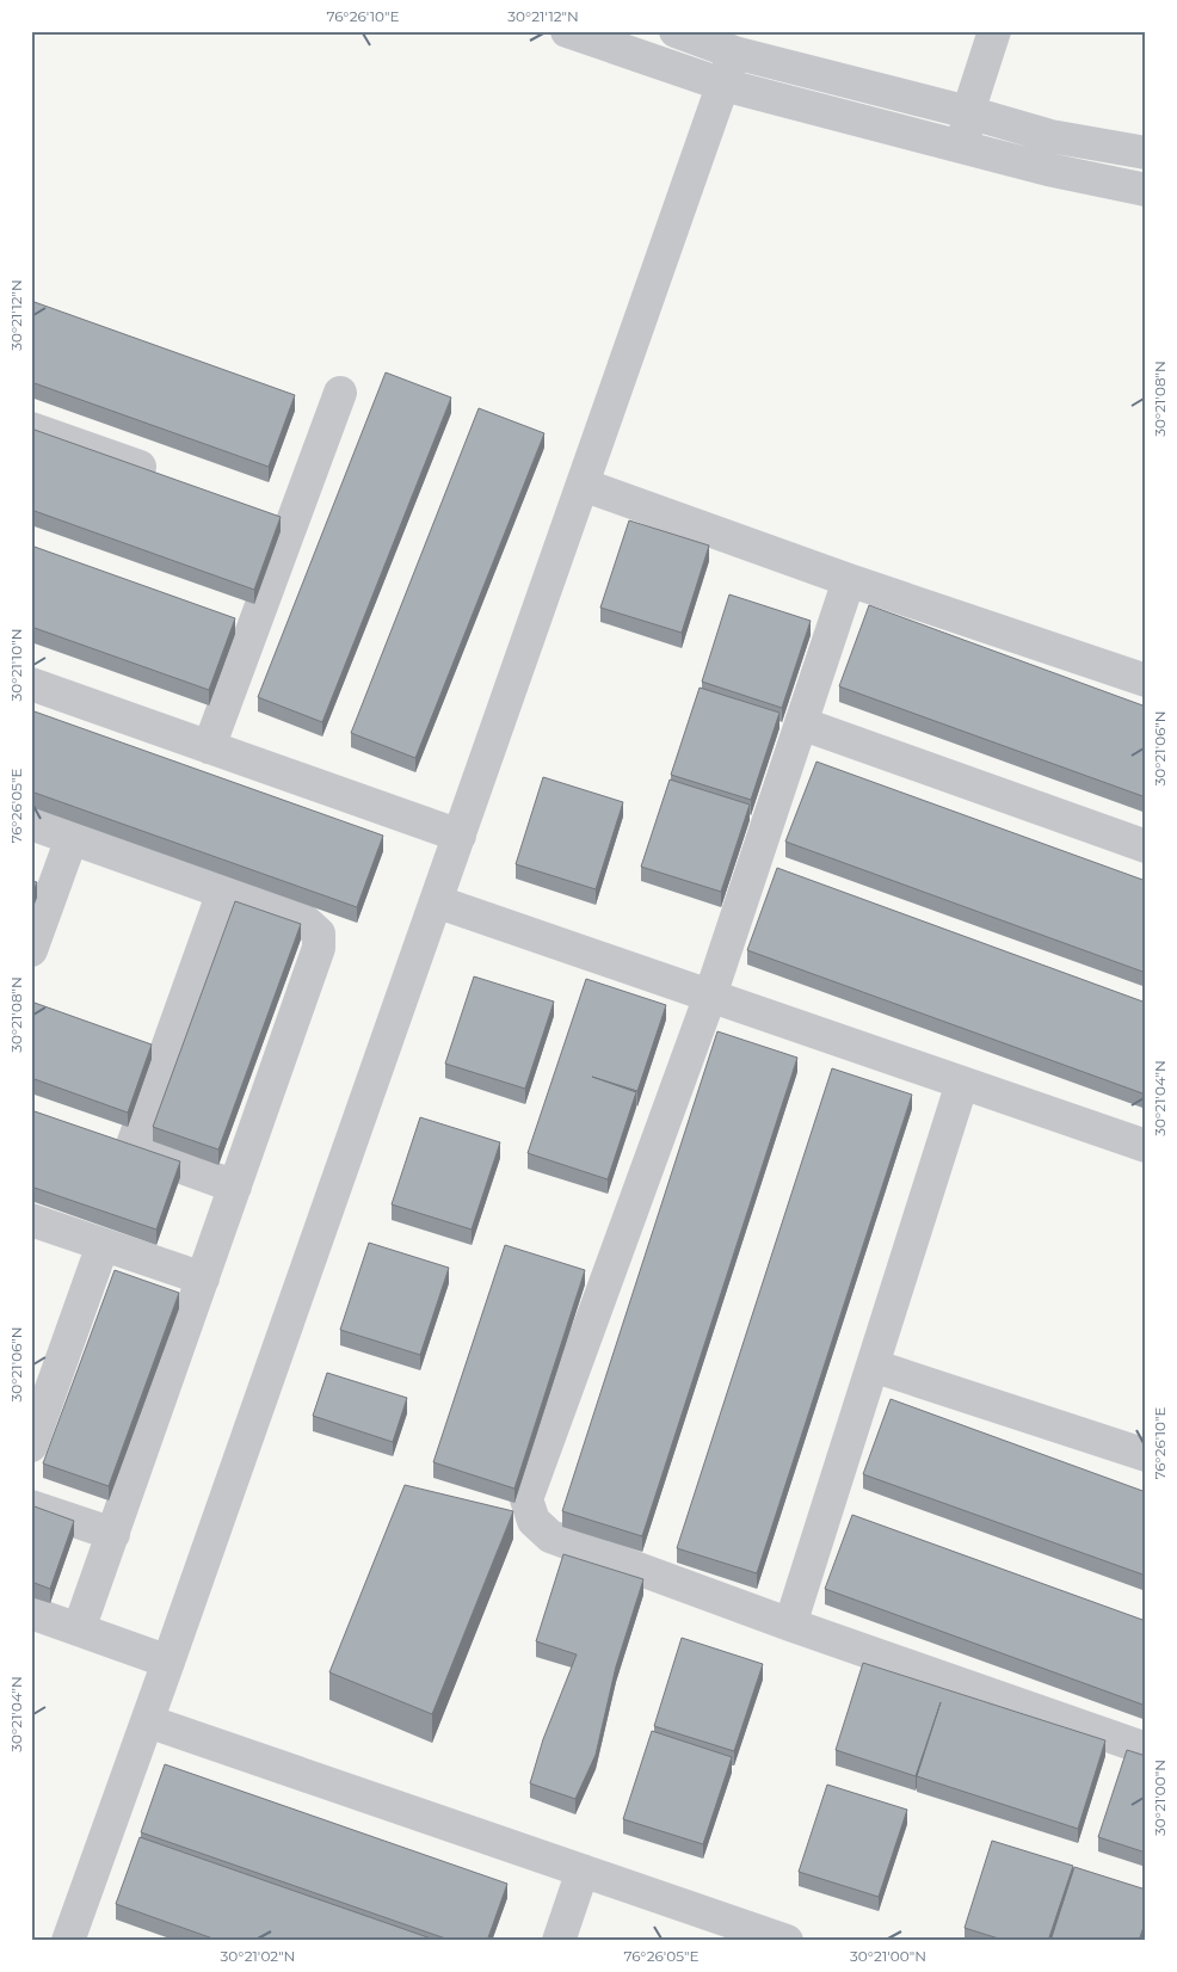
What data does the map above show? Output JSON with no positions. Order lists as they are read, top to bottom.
{
  "coordinates": [
    "76°26'10\"E",
    "30°21'12\"N",
    "30°21'08\"N",
    "30°21'10\"N",
    "30°21'06\"N",
    "76°26'05\"E",
    "30°21'04\"N",
    "30°21'00\"N",
    "30°21'02\"N"
  ]
}
